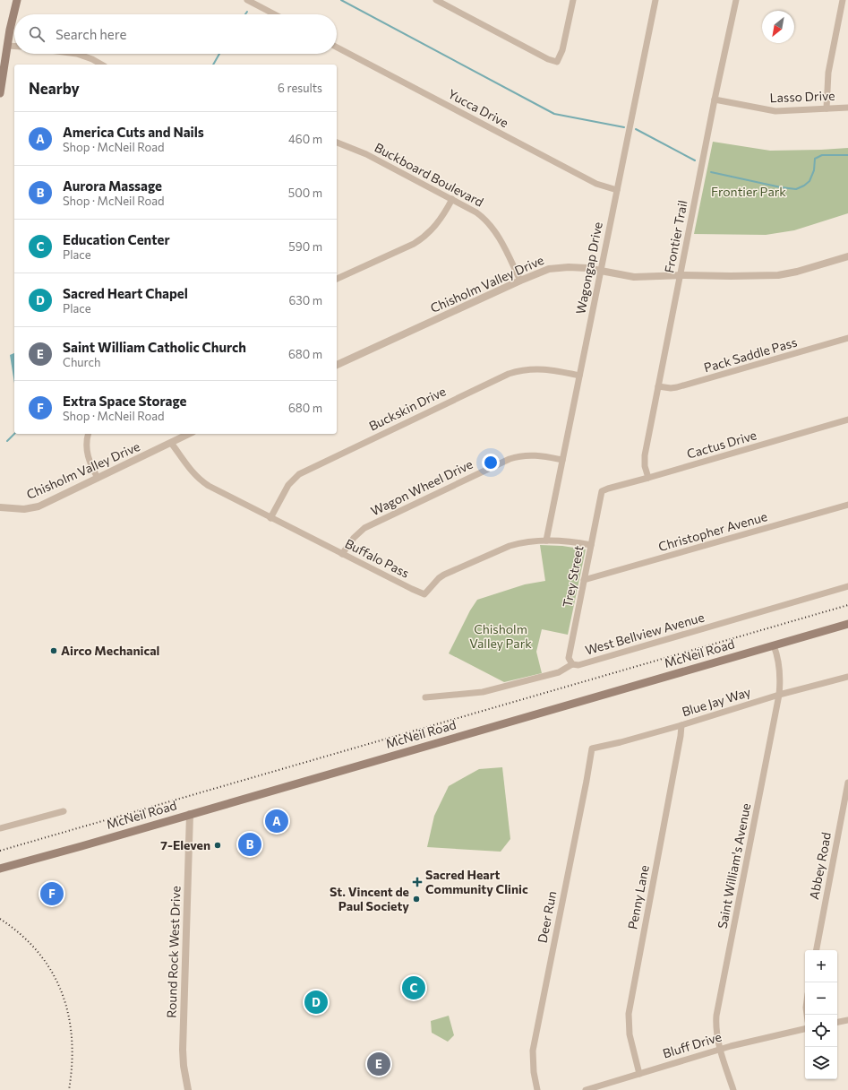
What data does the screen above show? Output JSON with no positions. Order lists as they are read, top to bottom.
{
  "streets": {
    "main road": ["McNeil Road"],
    "street": [
      "Lasso Drive",
      "Yucca Drive",
      "Buckboard Boulevard",
      "Frontier Trail",
      "Wagongap Drive",
      "Chisholm Valley Drive",
      "Pack Saddle Pass",
      "Buckskin Drive",
      "Cactus Drive",
      "Wagon Wheel Drive",
      "Christopher Avenue",
      "Buffalo Pass",
      "Trey Street",
      "West Bellview Avenue",
      "Blue Jay Way",
      "Saint William's Avenue",
      "Abbey Road",
      "Penny Lane",
      "Deer Run",
      "Round Rock West Drive",
      "Bluff Drive"
    ]
  },
  "crossings": [
    ["Lasso Drive", "Frontier Trail"],
    ["Yucca Drive", "Wagongap Drive"],
    ["Buckboard Boulevard", "Chisholm Valley Drive"],
    ["Frontier Trail", "Chisholm Valley Drive"],
    ["Frontier Trail", "Pack Saddle Pass"],
    ["Frontier Trail", "Cactus Drive"],
    ["Wagongap Drive", "Chisholm Valley Drive"],
    ["Wagongap Drive", "Buckskin Drive"],
    ["Wagongap Drive", "Wagon Wheel Drive"],
    ["Wagongap Drive", "Buffalo Pass"],
    ["Chisholm Valley Drive", "Buffalo Pass"],
    ["Buckskin Drive", "Buffalo Pass"],
    ["Cactus Drive", "Trey Street"],
    ["Wagon Wheel Drive", "Buffalo Pass"],
    ["Christopher Avenue", "Trey Street"],
    ["Buffalo Pass", "Trey Street"],
    ["Trey Street", "West Bellview Avenue"],
    ["McNeil Road", "Saint William's Avenue"],
    ["McNeil Road", "Round Rock West Drive"],
    ["Blue Jay Way", "Saint William's Avenue"],
    ["Blue Jay Way", "Penny Lane"],
    ["Blue Jay Way", "Deer Run"],
    ["Saint William's Avenue", "Bluff Drive"],
    ["Penny Lane", "Bluff Drive"]
  ],
  "parks": ["Frontier Park", "Chisholm Valley Park"],
  "places": {
    "other": ["Airco Mechanical", "7-Eleven", "St. Vincent de Paul Society"],
    "health": ["Sacred Heart Community Clinic"]
  },
  "north": "bottom left",
  "page": {
    "search": "Search here",
    "heading": ["Nearby", "6 results"],
    "list": [
      {
        "mark": "A",
        "name": "America Cuts and Nails",
        "note": "Shop · McNeil Road",
        "value": "460 m"
      },
      {
        "mark": "B",
        "name": "Aurora Massage",
        "note": "Shop · McNeil Road",
        "value": "500 m"
      },
      {
        "mark": "C",
        "name": "Education Center",
        "note": "Place",
        "value": "590 m"
      },
      {
        "mark": "D",
        "name": "Sacred Heart Chapel",
        "note": "Place",
        "value": "630 m"
      },
      {
        "mark": "E",
        "name": "Saint William Catholic Church",
        "note": "Church",
        "value": "680 m"
      },
      {
        "mark": "F",
        "name": "Extra Space Storage",
        "note": "Shop · McNeil Road",
        "value": "680 m"
      }
    ],
    "pins": [
      "A",
      "B",
      "F",
      "C",
      "D",
      "E"
    ],
    "map_buttons": ["+", "−"]
  }
}
